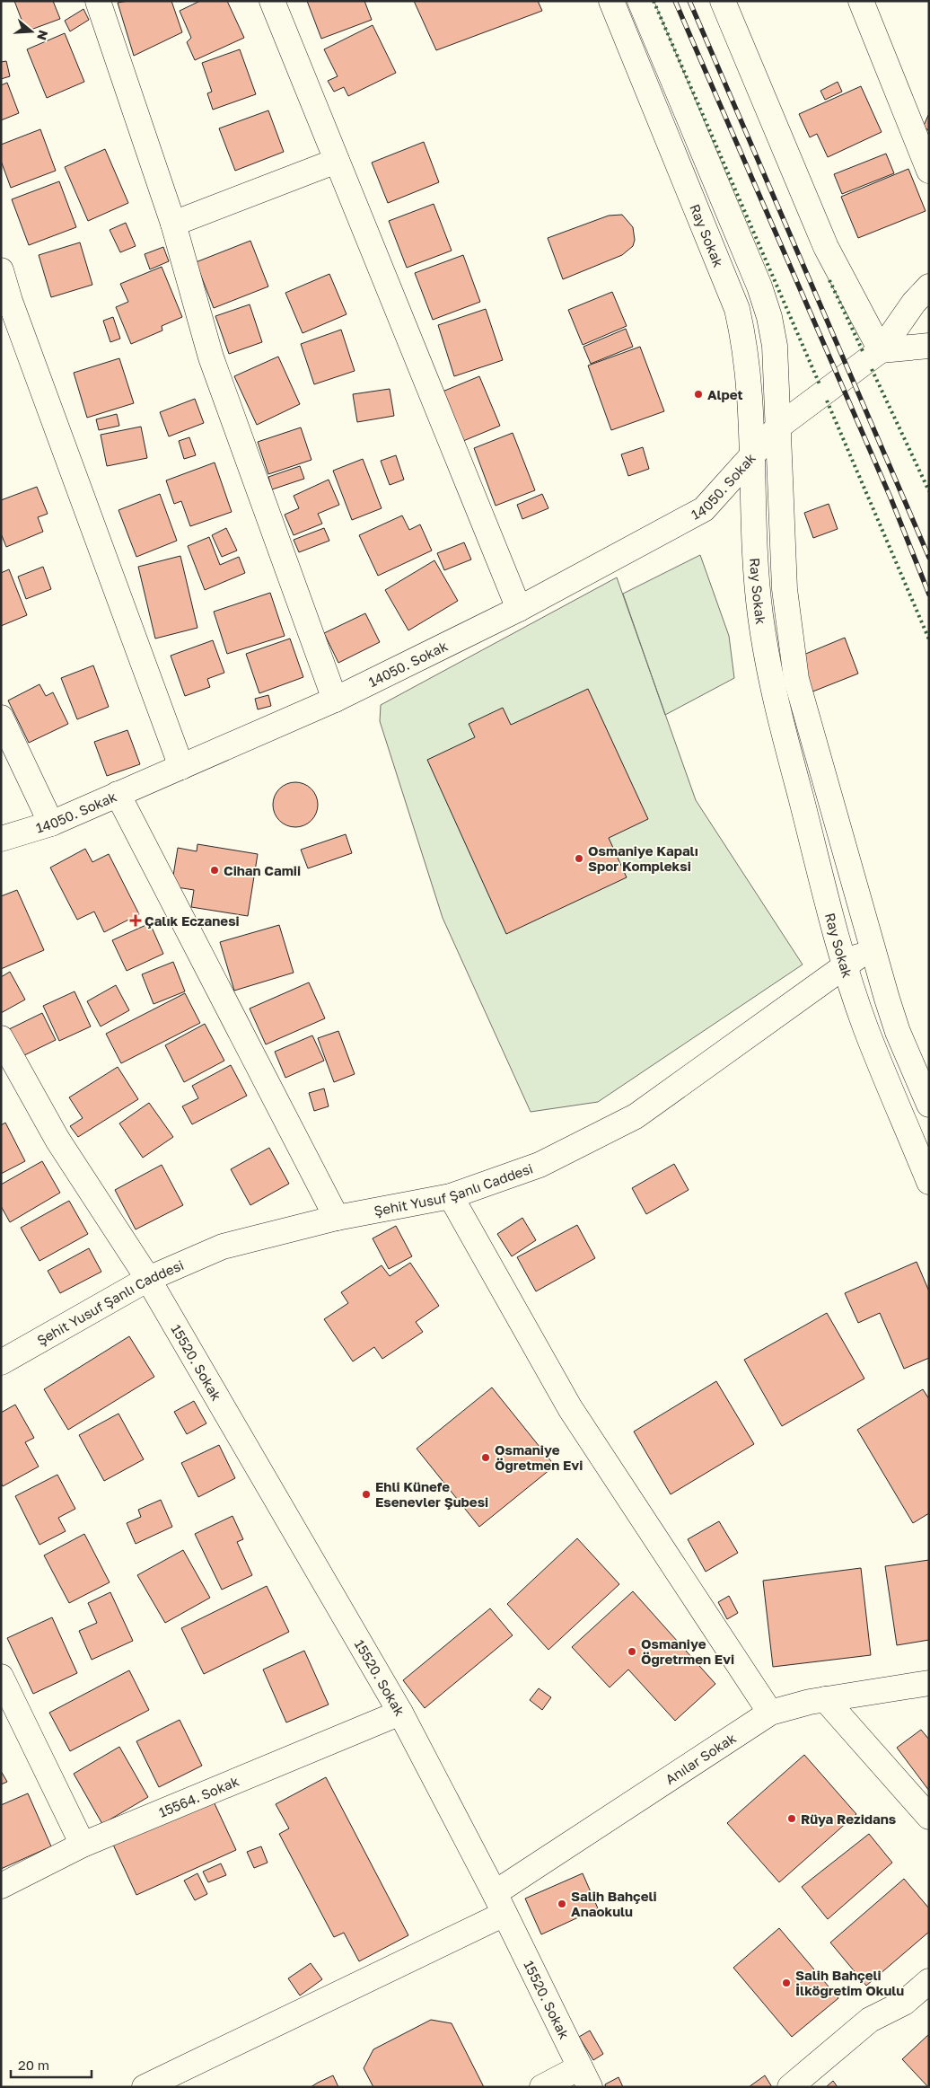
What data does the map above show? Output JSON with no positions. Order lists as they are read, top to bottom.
{
  "streets": {
    "street": [
      "Ray Sokak",
      "14050. Sokak",
      "Şehit Yusuf Şanlı Caddesi",
      "15520. Sokak",
      "Anılar Sokak",
      "15564. Sokak"
    ]
  },
  "crossings": [
    ["Ray Sokak", "14050. Sokak"],
    ["Ray Sokak", "Şehit Yusuf Şanlı Caddesi"],
    ["Şehit Yusuf Şanlı Caddesi", "15520. Sokak"],
    ["15520. Sokak", "Anılar Sokak"],
    ["15520. Sokak", "15564. Sokak"]
  ],
  "places": {
    "other": [
      "Alpet",
      "Osmaniye Kapalı Spor Kompleksi",
      "Cihan Camii",
      "Osmaniye Öğretmen Evi",
      "Ehli Künefe Esenevler Şubesi",
      "Osmaniye Öğretrmen Evi",
      "Rüya Rezidans",
      "Salih Bahçeli Anaokulu",
      "Salih Bahçeli İlköğretim Okulu"
    ],
    "health": ["Çalık Eczanesi"]
  },
  "scale_bar": "20 m",
  "north": "right"
}
